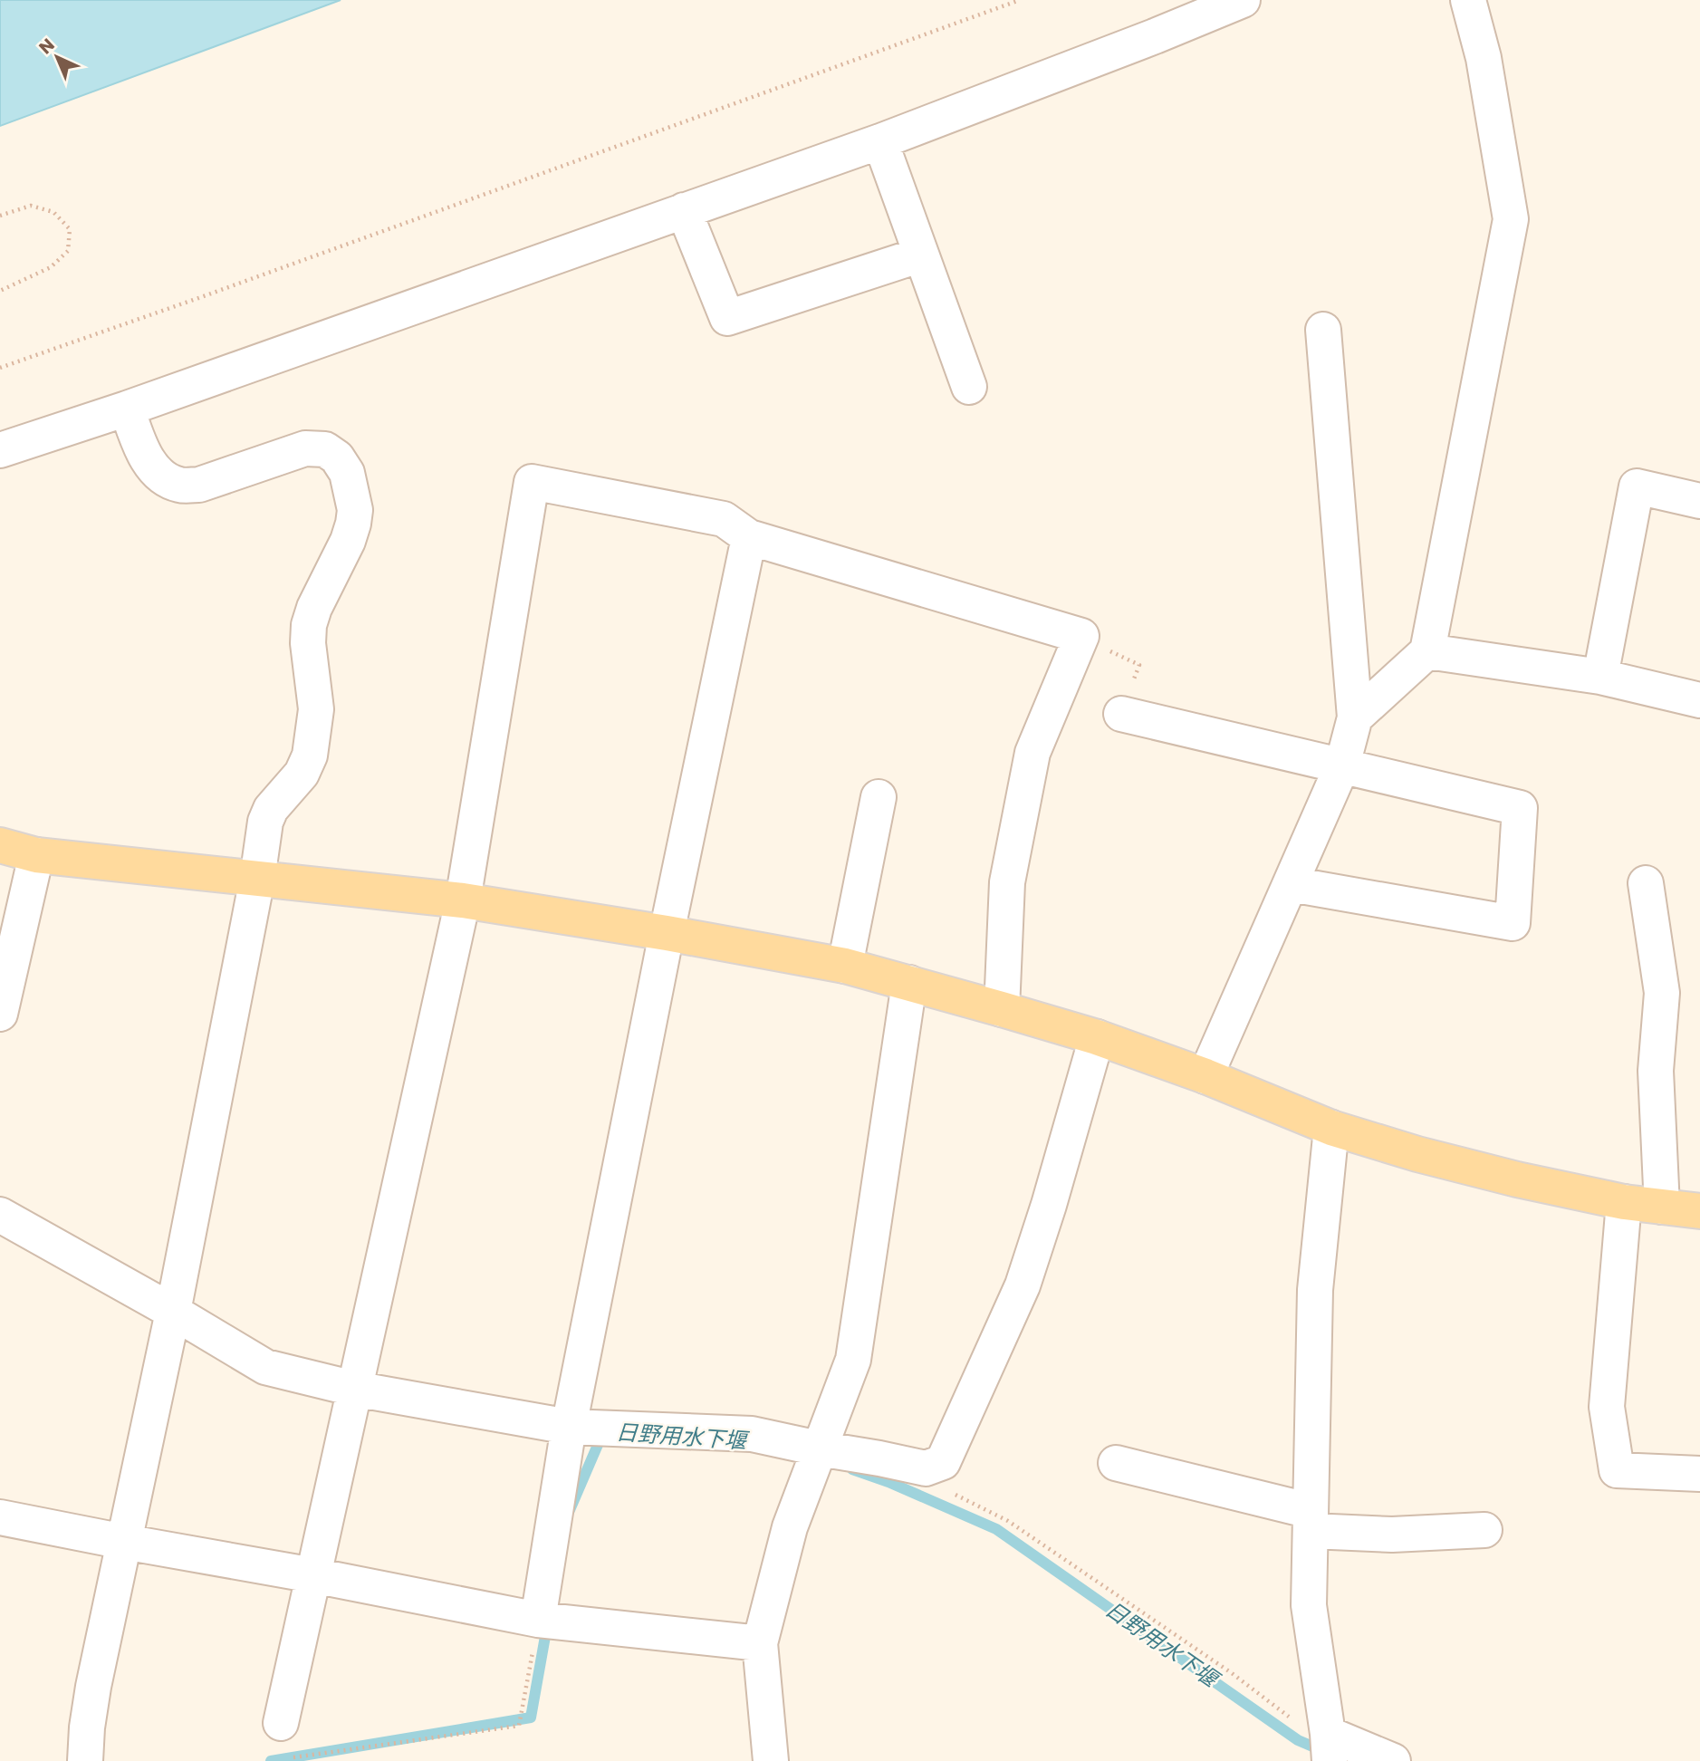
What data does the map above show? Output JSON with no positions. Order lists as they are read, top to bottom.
{
  "water": ["日野用水下堰"],
  "north": "top left"
}
